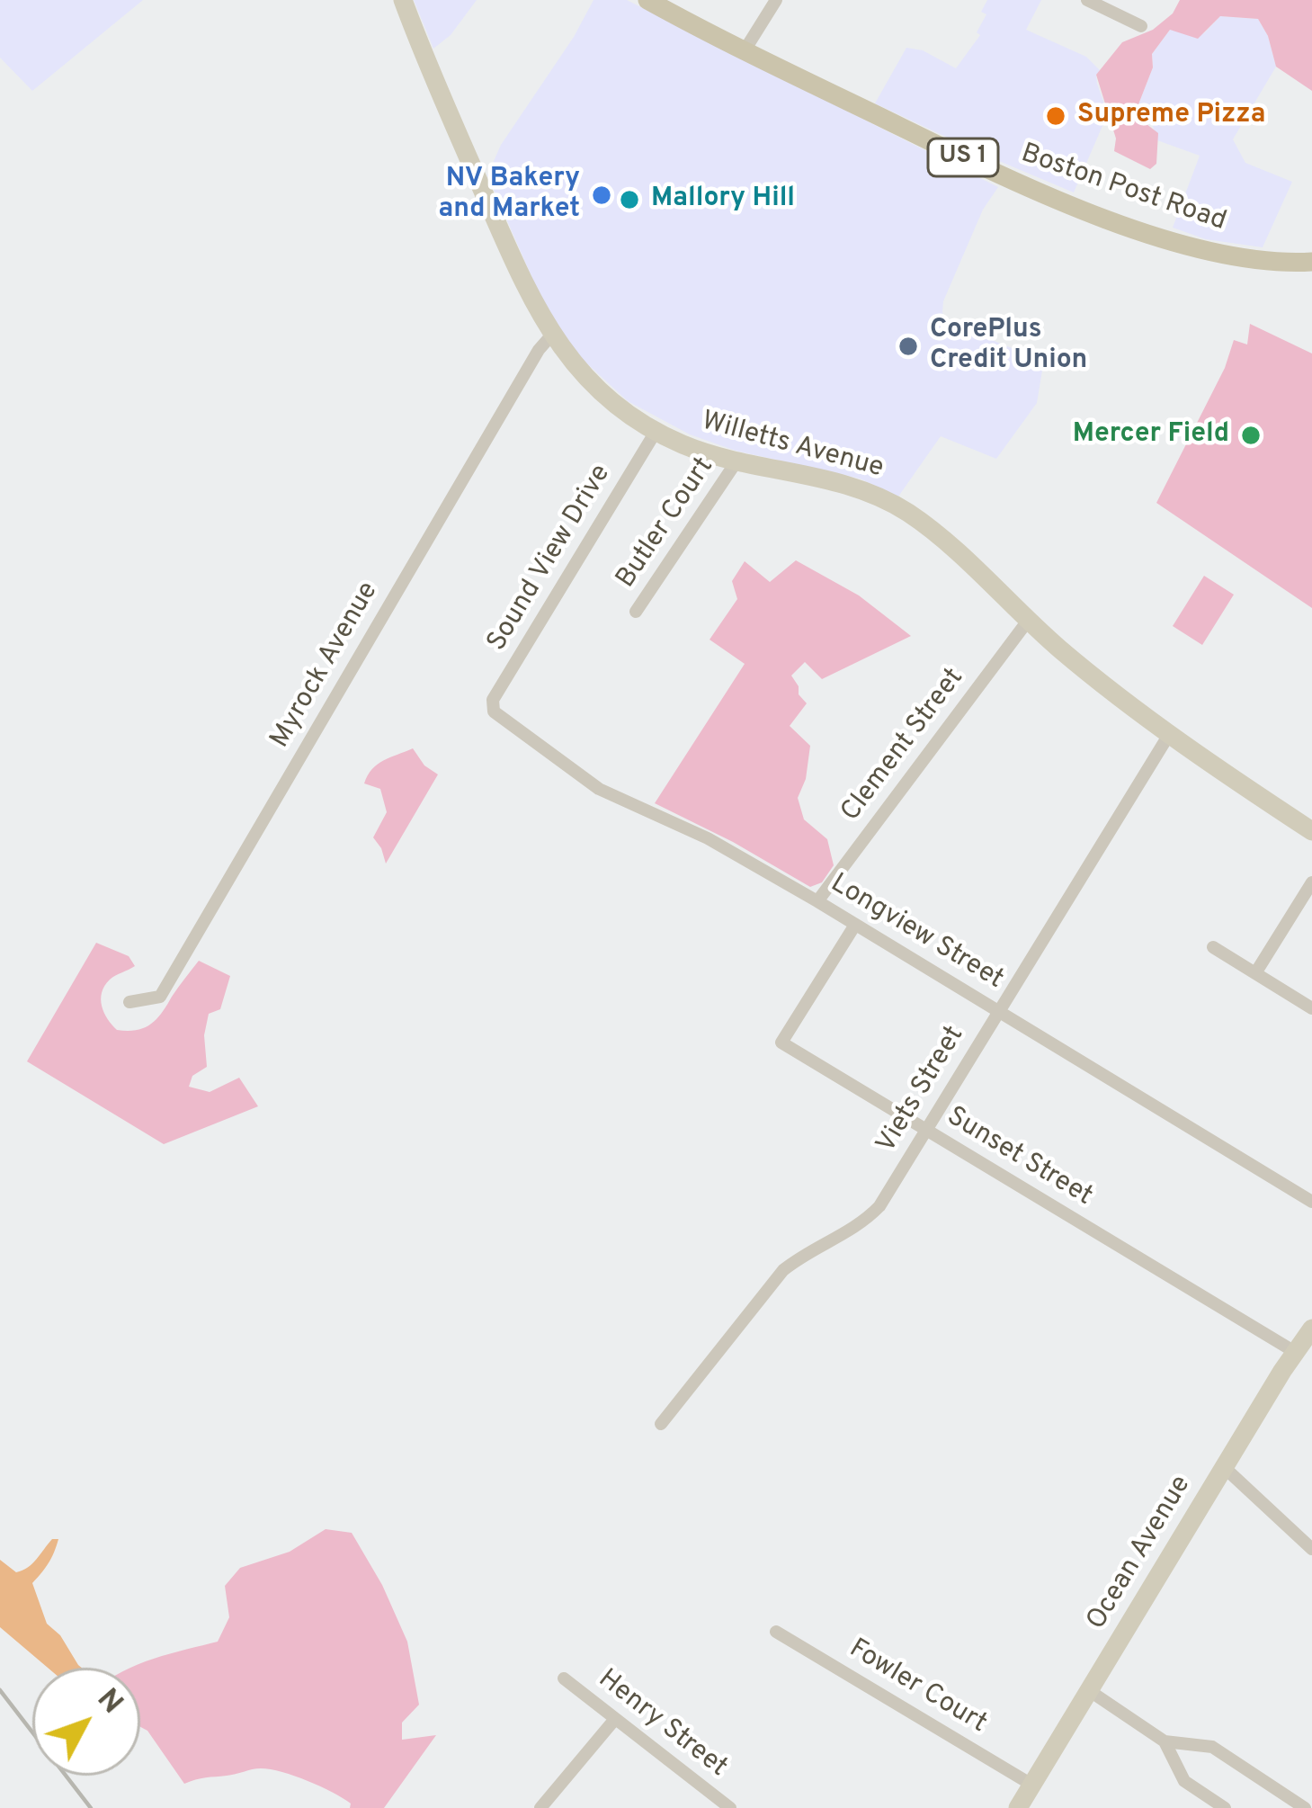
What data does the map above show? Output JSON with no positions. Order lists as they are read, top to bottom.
{
  "streets": {
    "main road": ["US 1", "Boston Post Road"],
    "street": [
      "Willetts Avenue",
      "Butler Court",
      "Sound View Drive",
      "Myrock Avenue",
      "Clement Street",
      "Longview Street",
      "Viets Street",
      "Sunset Street",
      "Ocean Avenue",
      "Fowler Court",
      "Henry Street"
    ]
  },
  "crossings": [
    ["Willetts Avenue", "Butler Court"],
    ["Willetts Avenue", "Sound View Drive"],
    ["Willetts Avenue", "Myrock Avenue"],
    ["Willetts Avenue", "Clement Street"],
    ["Willetts Avenue", "Viets Street"],
    ["Sound View Drive", "Longview Street"],
    ["Clement Street", "Longview Street"],
    ["Longview Street", "Viets Street"],
    ["Longview Street", "Sunset Street"],
    ["Viets Street", "Sunset Street"],
    ["Sunset Street", "Ocean Avenue"],
    ["Ocean Avenue", "Fowler Court"]
  ],
  "places": [
    "Supreme Pizza",
    "NV Bakery and Market",
    "Mallory Hill",
    "CorePlus Credit Union",
    "Mercer Field"
  ],
  "north": "top right"
}
